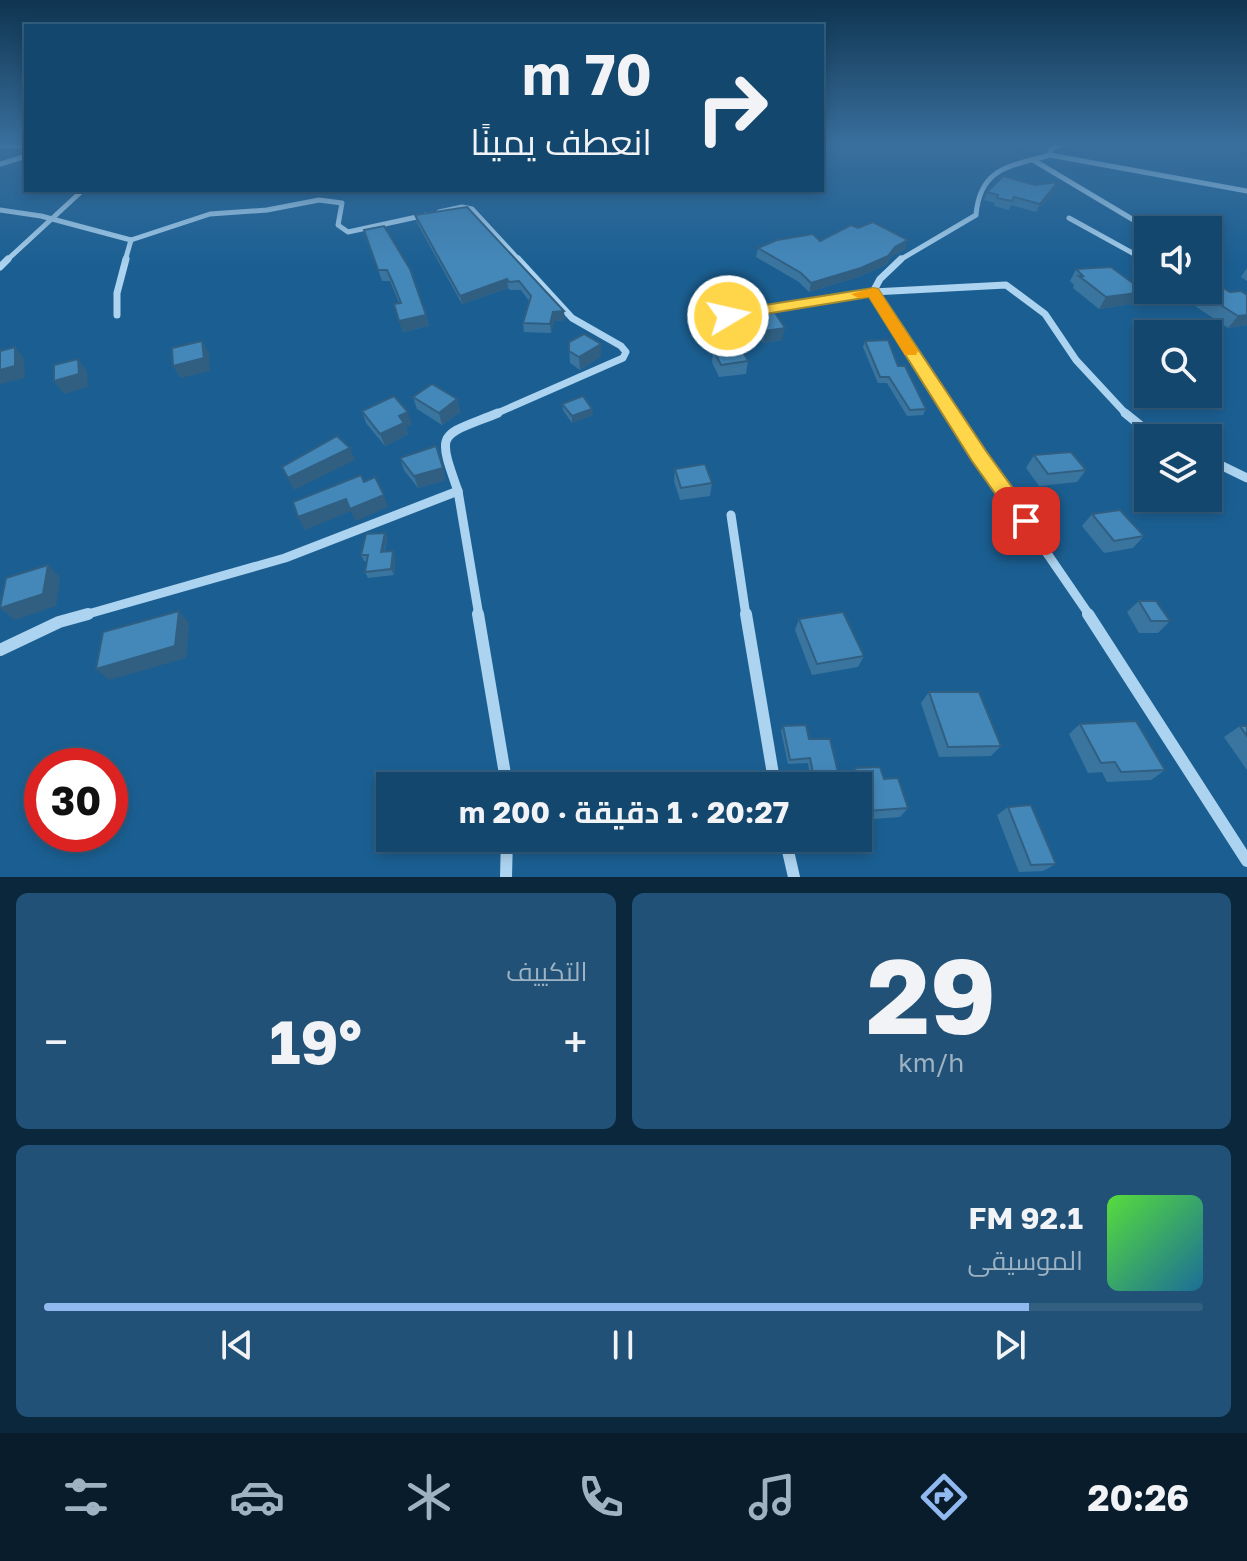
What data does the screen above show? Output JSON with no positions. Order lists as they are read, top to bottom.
{
  "page": {
    "turn": ["70 m", "انعطف يمينًا"],
    "limit": "30",
    "trip": "20:27 · 1 دقيقة · 200 m",
    "tile": [
      ["29", "km/h"],
      "التكييف"
    ],
    "heat": ["−", "19°", "+"],
    "song": ["92.1 FM", "الموسيقى"],
    "tabs": "20:26"
  }
}
